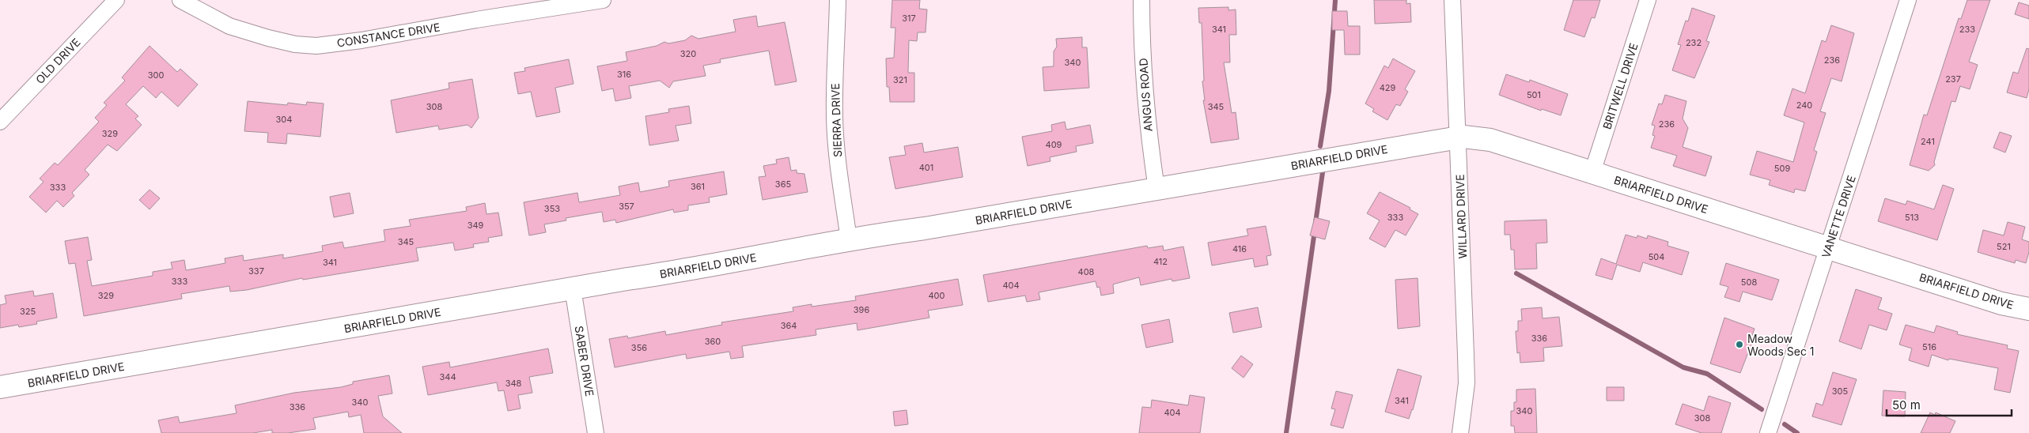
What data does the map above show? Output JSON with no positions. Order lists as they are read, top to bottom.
{
  "streets": {
    "street": [
      "CONSTANCE DRIVE",
      "OLD DRIVE",
      "BRITWELL DRIVE",
      "ANGUS ROAD",
      "SIERRA DRIVE",
      "BRIARFIELD DRIVE",
      "WILLARD DRIVE",
      "VANETTE DRIVE",
      "SABER DRIVE"
    ]
  },
  "crossings": [
    ["BRITWELL DRIVE", "BRIARFIELD DRIVE"],
    ["ANGUS ROAD", "BRIARFIELD DRIVE"],
    ["SIERRA DRIVE", "BRIARFIELD DRIVE"],
    ["BRIARFIELD DRIVE", "WILLARD DRIVE"],
    ["BRIARFIELD DRIVE", "VANETTE DRIVE"],
    ["BRIARFIELD DRIVE", "SABER DRIVE"]
  ],
  "places": ["Meadow Woods Sec 1"],
  "house_numbers": [
    "317",
    "341",
    "233",
    "232",
    "320",
    "236",
    "340",
    "316",
    "300",
    "237",
    "321",
    "429",
    "501",
    "240",
    "308",
    "345",
    "304",
    "236",
    "329",
    "241",
    "409",
    "401",
    "509",
    "365",
    "361",
    "333",
    "357",
    "353",
    "333",
    "513",
    "349",
    "345",
    "521",
    "416",
    "504",
    "412",
    "341",
    "337",
    "408",
    "333",
    "508",
    "404",
    "329",
    "400",
    "396",
    "325",
    "364",
    "336",
    "360",
    "516",
    "356",
    "344",
    "348",
    "305",
    "341",
    "340",
    "336",
    "340",
    "404",
    "308"
  ],
  "scale_bar": "50 m"
}
